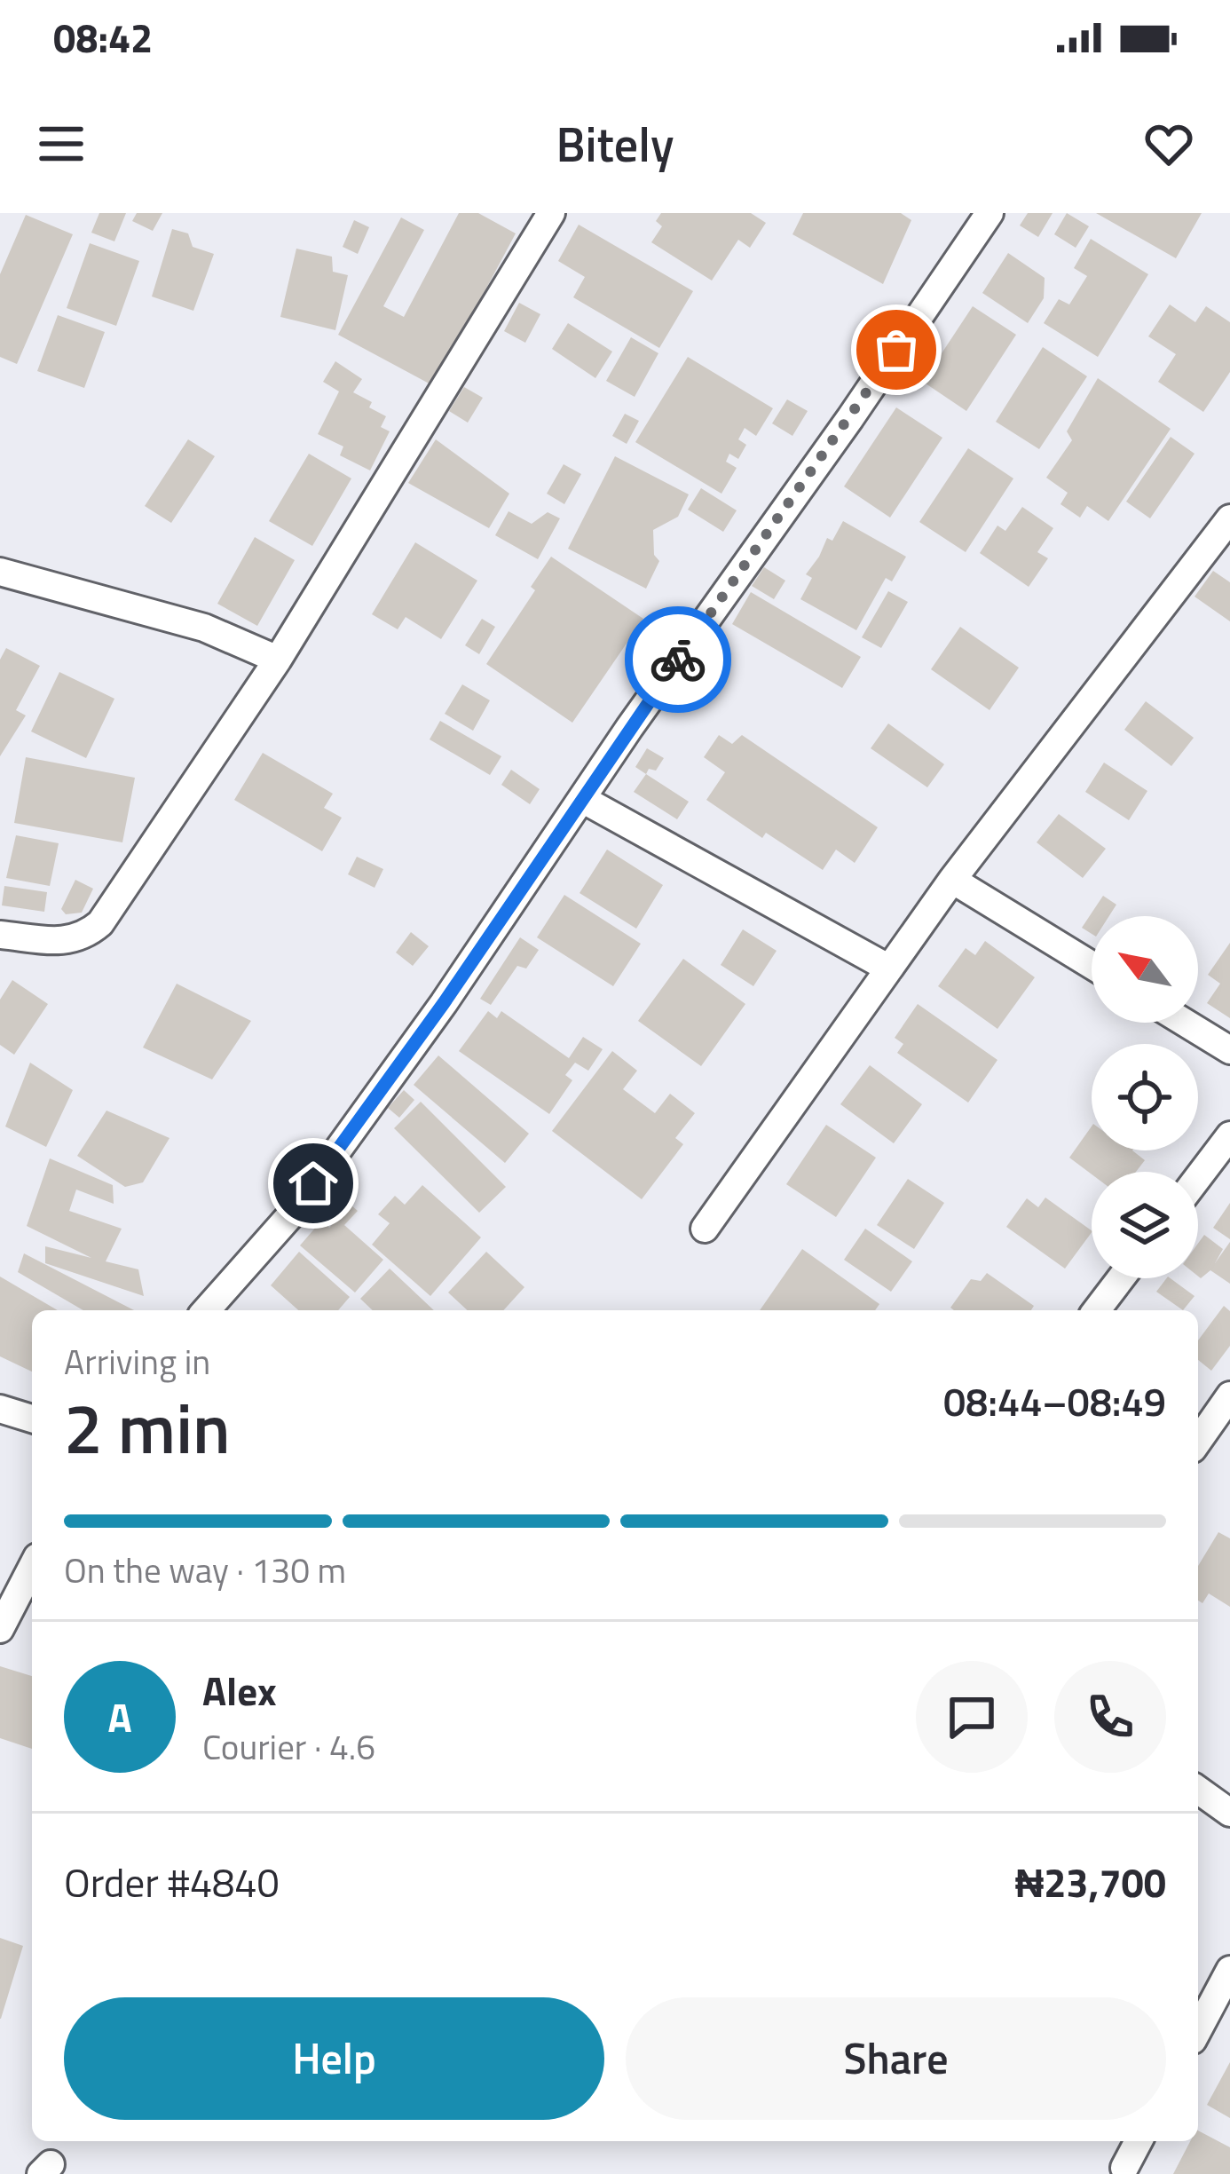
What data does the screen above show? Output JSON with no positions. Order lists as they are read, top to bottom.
{
  "north": "top left",
  "page": {
    "status": "08:42",
    "header": "Bitely",
    "heading": ["2 min", "Arriving in", "08:44–08:49"],
    "panel": [
      "Alex",
      "Courier · 4.6",
      "Order #4840",
      "₦23,700"
    ],
    "bar": "On the way · 130 m",
    "round": "A",
    "buttons": ["Help", "Share"]
  }
}
